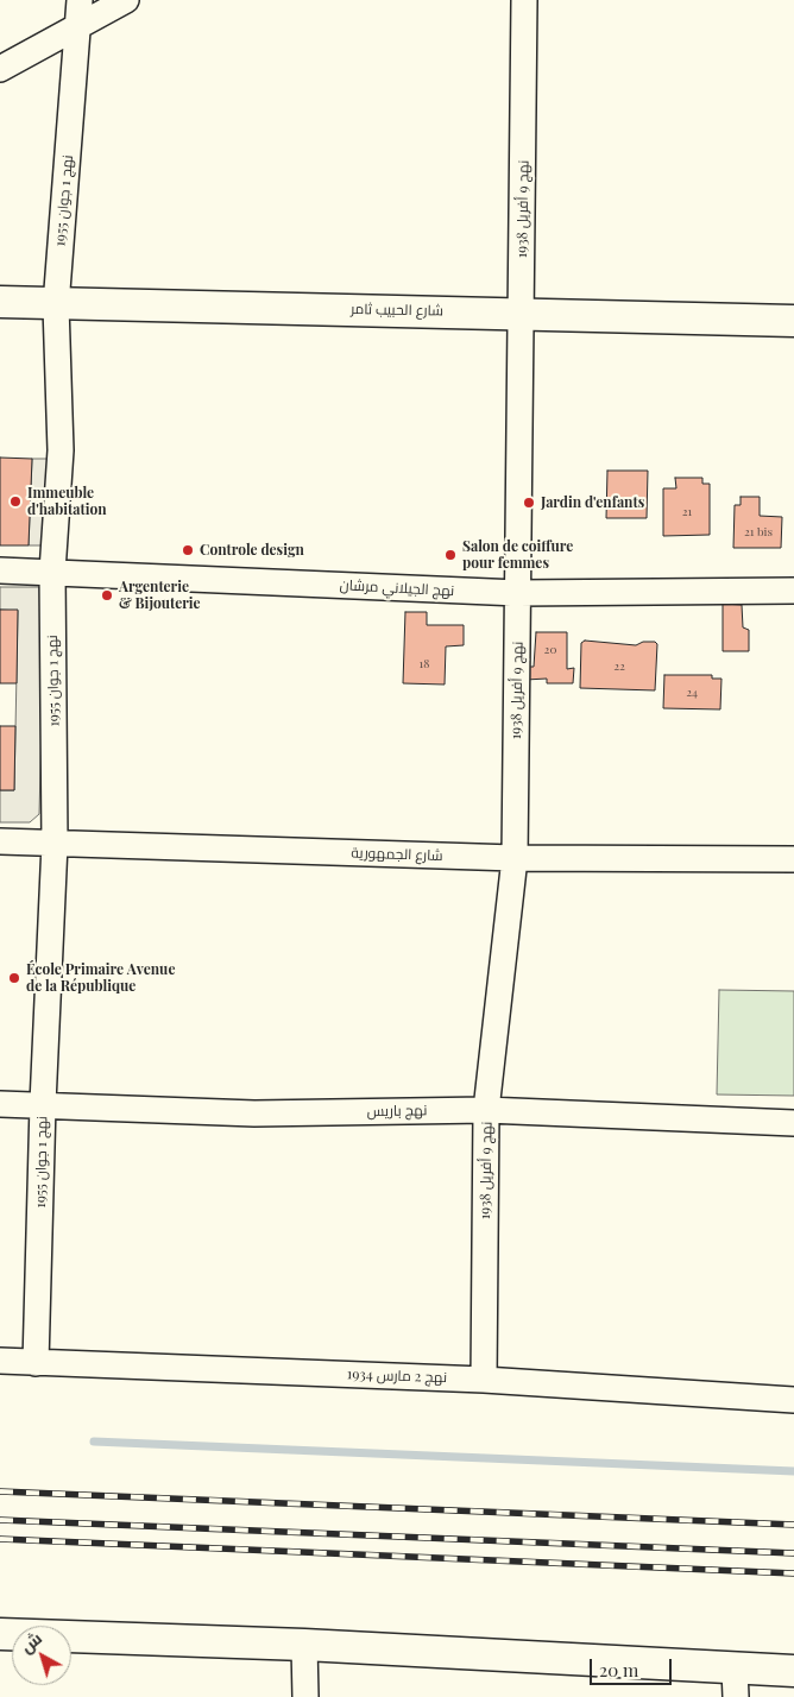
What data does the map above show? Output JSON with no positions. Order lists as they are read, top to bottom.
{
  "streets": {
    "street": [
      "نهج 1 جوان 1955",
      "نهج 9 أفريل 1938",
      "شارع الحبيب ثامر",
      "نهج الجيلاني مرشان",
      "شارع الجمهورية",
      "نهج باريس",
      "نهج 2 مارس 1934"
    ]
  },
  "crossings": [
    ["نهج 1 جوان 1955", "شارع الحبيب ثامر"],
    ["نهج 1 جوان 1955", "نهج الجيلاني مرشان"],
    ["نهج 1 جوان 1955", "شارع الجمهورية"],
    ["نهج 1 جوان 1955", "نهج باريس"],
    ["نهج 1 جوان 1955", "نهج 2 مارس 1934"],
    ["نهج 9 أفريل 1938", "شارع الحبيب ثامر"],
    ["نهج 9 أفريل 1938", "نهج الجيلاني مرشان"],
    ["نهج 9 أفريل 1938", "شارع الجمهورية"],
    ["نهج 9 أفريل 1938", "نهج باريس"],
    ["نهج 9 أفريل 1938", "نهج 2 مارس 1934"]
  ],
  "places": [
    "Immeuble d'habitation",
    "Jardin d'enfants",
    "Controle design",
    "Salon de coiffure pour femmes",
    "Argenterie & Bijouterie",
    "École Primaire Avenue de la République"
  ],
  "house_numbers": [
    "21",
    "21 bis",
    "20",
    "18",
    "22",
    "24"
  ],
  "scale_bar": "20 m",
  "north": "top left"
}
